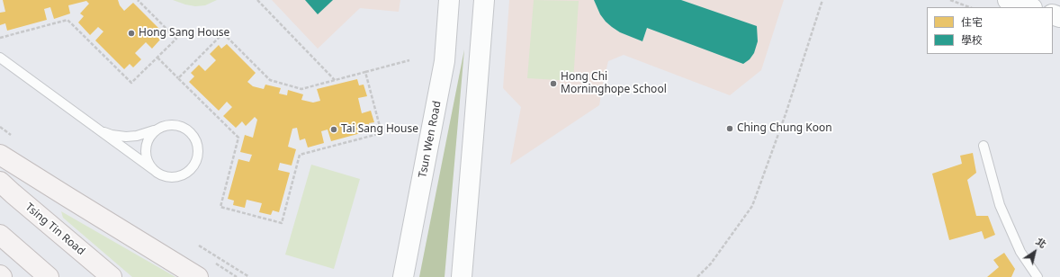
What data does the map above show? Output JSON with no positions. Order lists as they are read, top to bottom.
{
  "streets": {
    "main road": ["Tsun Wen Road", "Tsing Tin Road"]
  },
  "places": [
    "Hong Sang House",
    "Hong Chi Morninghope School",
    "Ching Chung Koon",
    "Tai Sang House"
  ],
  "legend": ["住宅", "學校"],
  "north": "top right"
}
